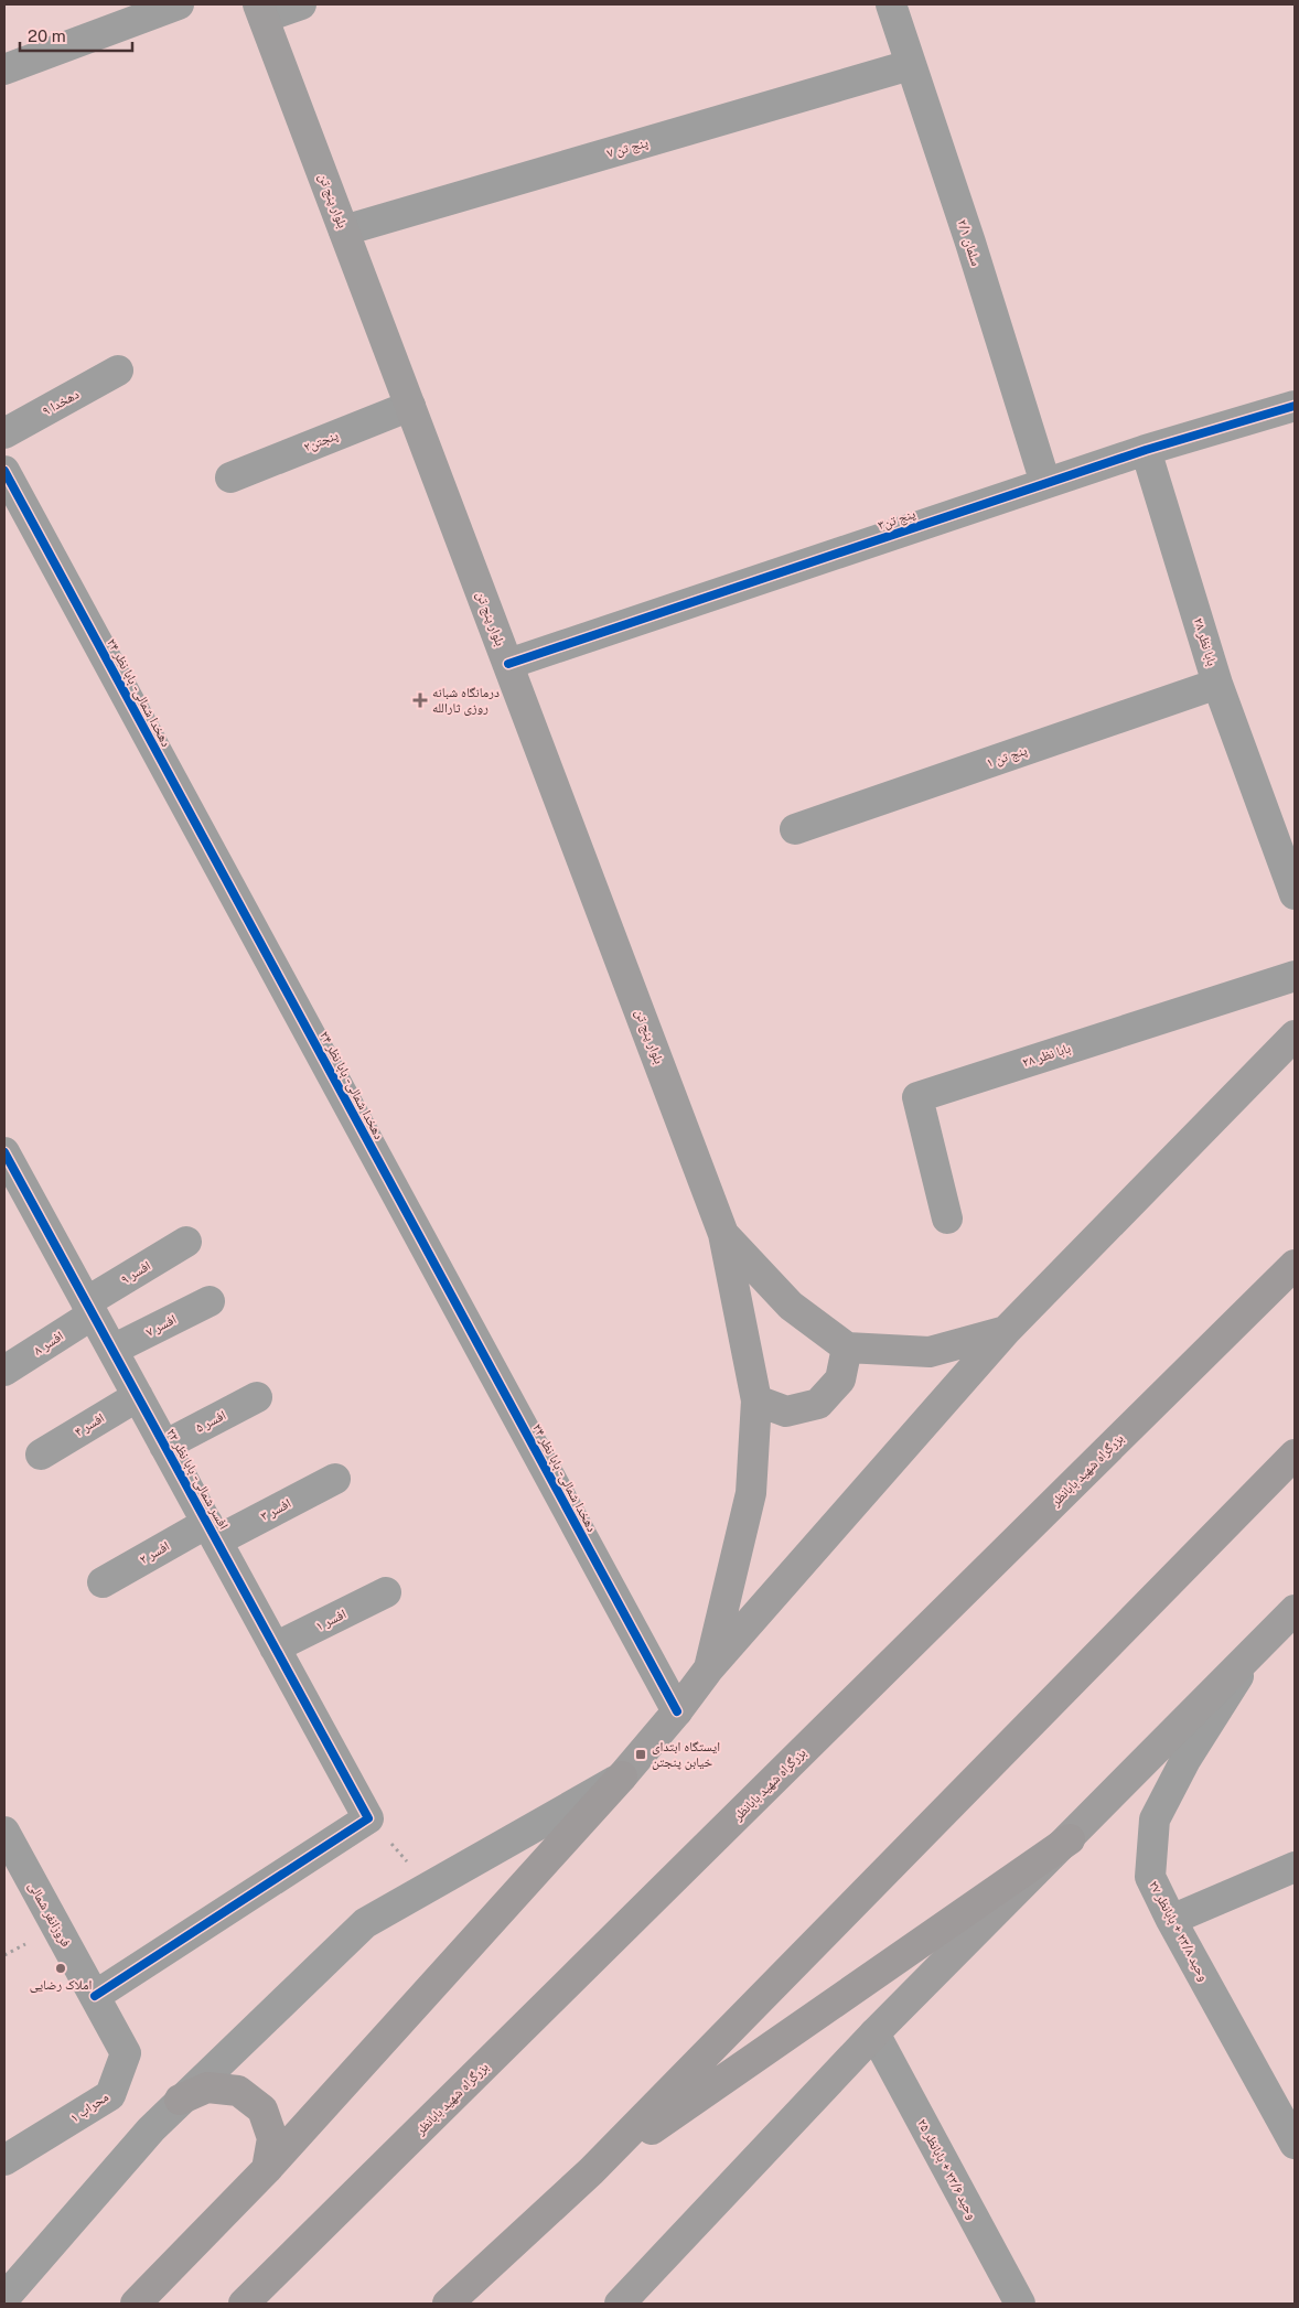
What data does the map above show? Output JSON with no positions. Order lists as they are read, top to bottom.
{
  "streets": {
    "highway": ["بزرگراه شهید بابانظر"],
    "main road": ["بلوار پنج تن"],
    "street": [
      "پنج تن ۷",
      "سلمان ۲/۱",
      "دهخدا ۹",
      "پنجتن۲",
      "پنج تن۳",
      "بابا نظر ۲۸",
      "دهخدا شمالی - بابا نظر ۲۴",
      "پنج تن ۱",
      "افسر ۹",
      "افسر ۷",
      "افسر ۸",
      "افسر ۵",
      "افسر ۴",
      "افسر شمالی - بابا نظر ۲۲",
      "افسر ۳",
      "افسر ۲",
      "افسر ۱",
      "فروزانفر شمالی",
      "وحید ۲۳/۸ + بابانظر ۲۷",
      "محراب ۱",
      "وحید ۲۳/۶ + بابانظر ۲۵"
    ]
  },
  "crossings": [
    ["پنج تن ۷", "بلوار پنج تن"],
    ["پنج تن ۷", "سلمان ۲/۱"],
    ["بلوار پنج تن", "پنجتن۲"],
    ["بلوار پنج تن", "پنج تن۳"],
    ["سلمان ۲/۱", "پنج تن۳"],
    ["پنج تن۳", "بابا نظر ۲۸"],
    ["بابا نظر ۲۸", "پنج تن ۱"],
    ["افسر ۹", "افسر ۸"],
    ["افسر ۹", "افسر شمالی - بابا نظر ۲۲"],
    ["افسر ۷", "افسر شمالی - بابا نظر ۲۲"],
    ["افسر ۸", "افسر شمالی - بابا نظر ۲۲"],
    ["افسر ۵", "افسر شمالی - بابا نظر ۲۲"],
    ["افسر ۴", "افسر شمالی - بابا نظر ۲۲"],
    ["افسر شمالی - بابا نظر ۲۲", "افسر ۳"],
    ["افسر شمالی - بابا نظر ۲۲", "افسر ۲"],
    ["افسر شمالی - بابا نظر ۲۲", "افسر ۱"],
    ["افسر ۳", "افسر ۲"],
    ["فروزانفر شمالی", "محراب ۱"]
  ],
  "places": {
    "health": ["درمانگاه شبانه روزی ثارالله"],
    "transit": ["ایستگاه ابتدای خیابن پنجتن"],
    "other": ["املاک رضایی"]
  },
  "scale_bar": "20 m"
}
